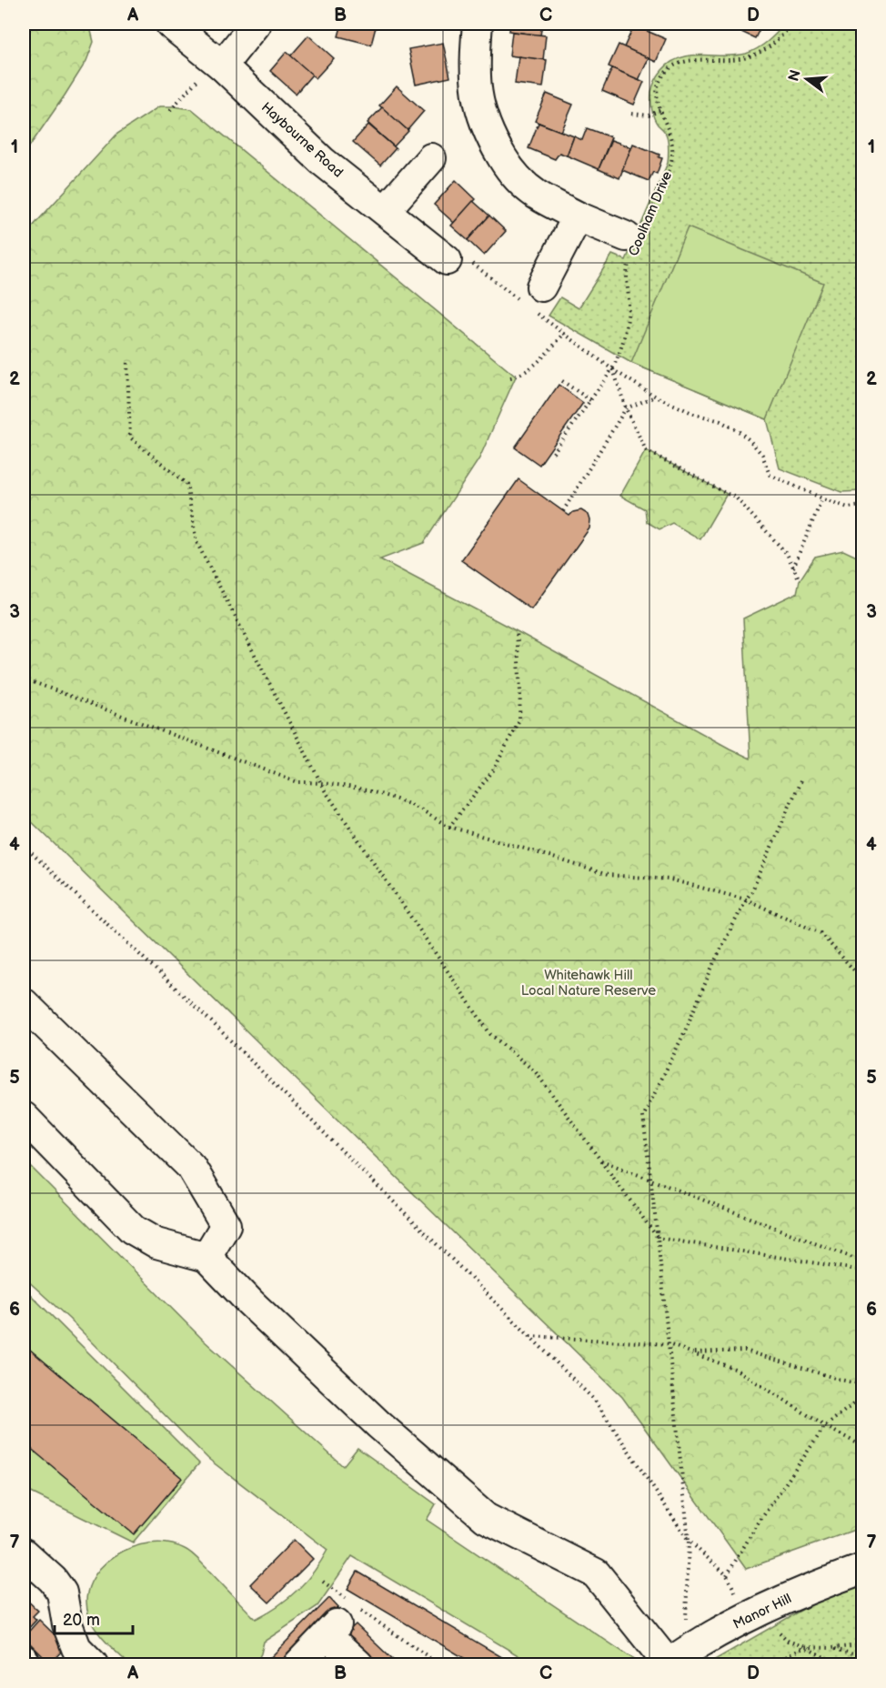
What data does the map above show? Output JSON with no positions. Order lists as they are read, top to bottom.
{
  "streets": {
    "street": ["Haybourne Road", "Coolham Drive", "Manor Hill"]
  },
  "parks": ["Whitehawk Hill Local Nature Reserve"],
  "scale_bar": "20 m",
  "north": "left",
  "grid": {
    "columns": [
      "A",
      "B",
      "C",
      "D"
    ],
    "rows": [
      "1",
      "2",
      "3",
      "4",
      "5",
      "6",
      "7"
    ]
  }
}
